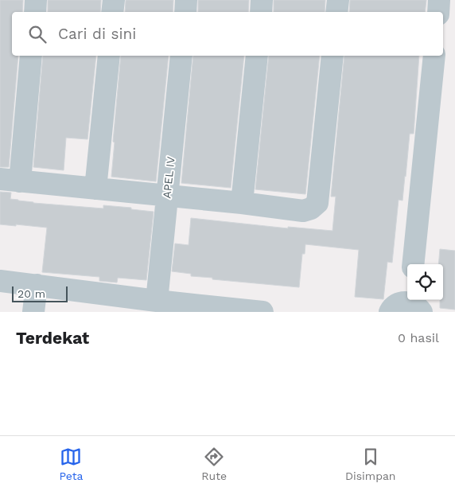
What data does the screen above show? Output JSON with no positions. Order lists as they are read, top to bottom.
{
  "streets": {
    "street": ["APEL IV"]
  },
  "scale_bar": "20 m",
  "page": {
    "search": "Cari di sini",
    "scale": "20 m",
    "heading": ["Terdekat", "0 hasil"],
    "nav": ["Peta", "Rute", "Disimpan"]
  }
}
